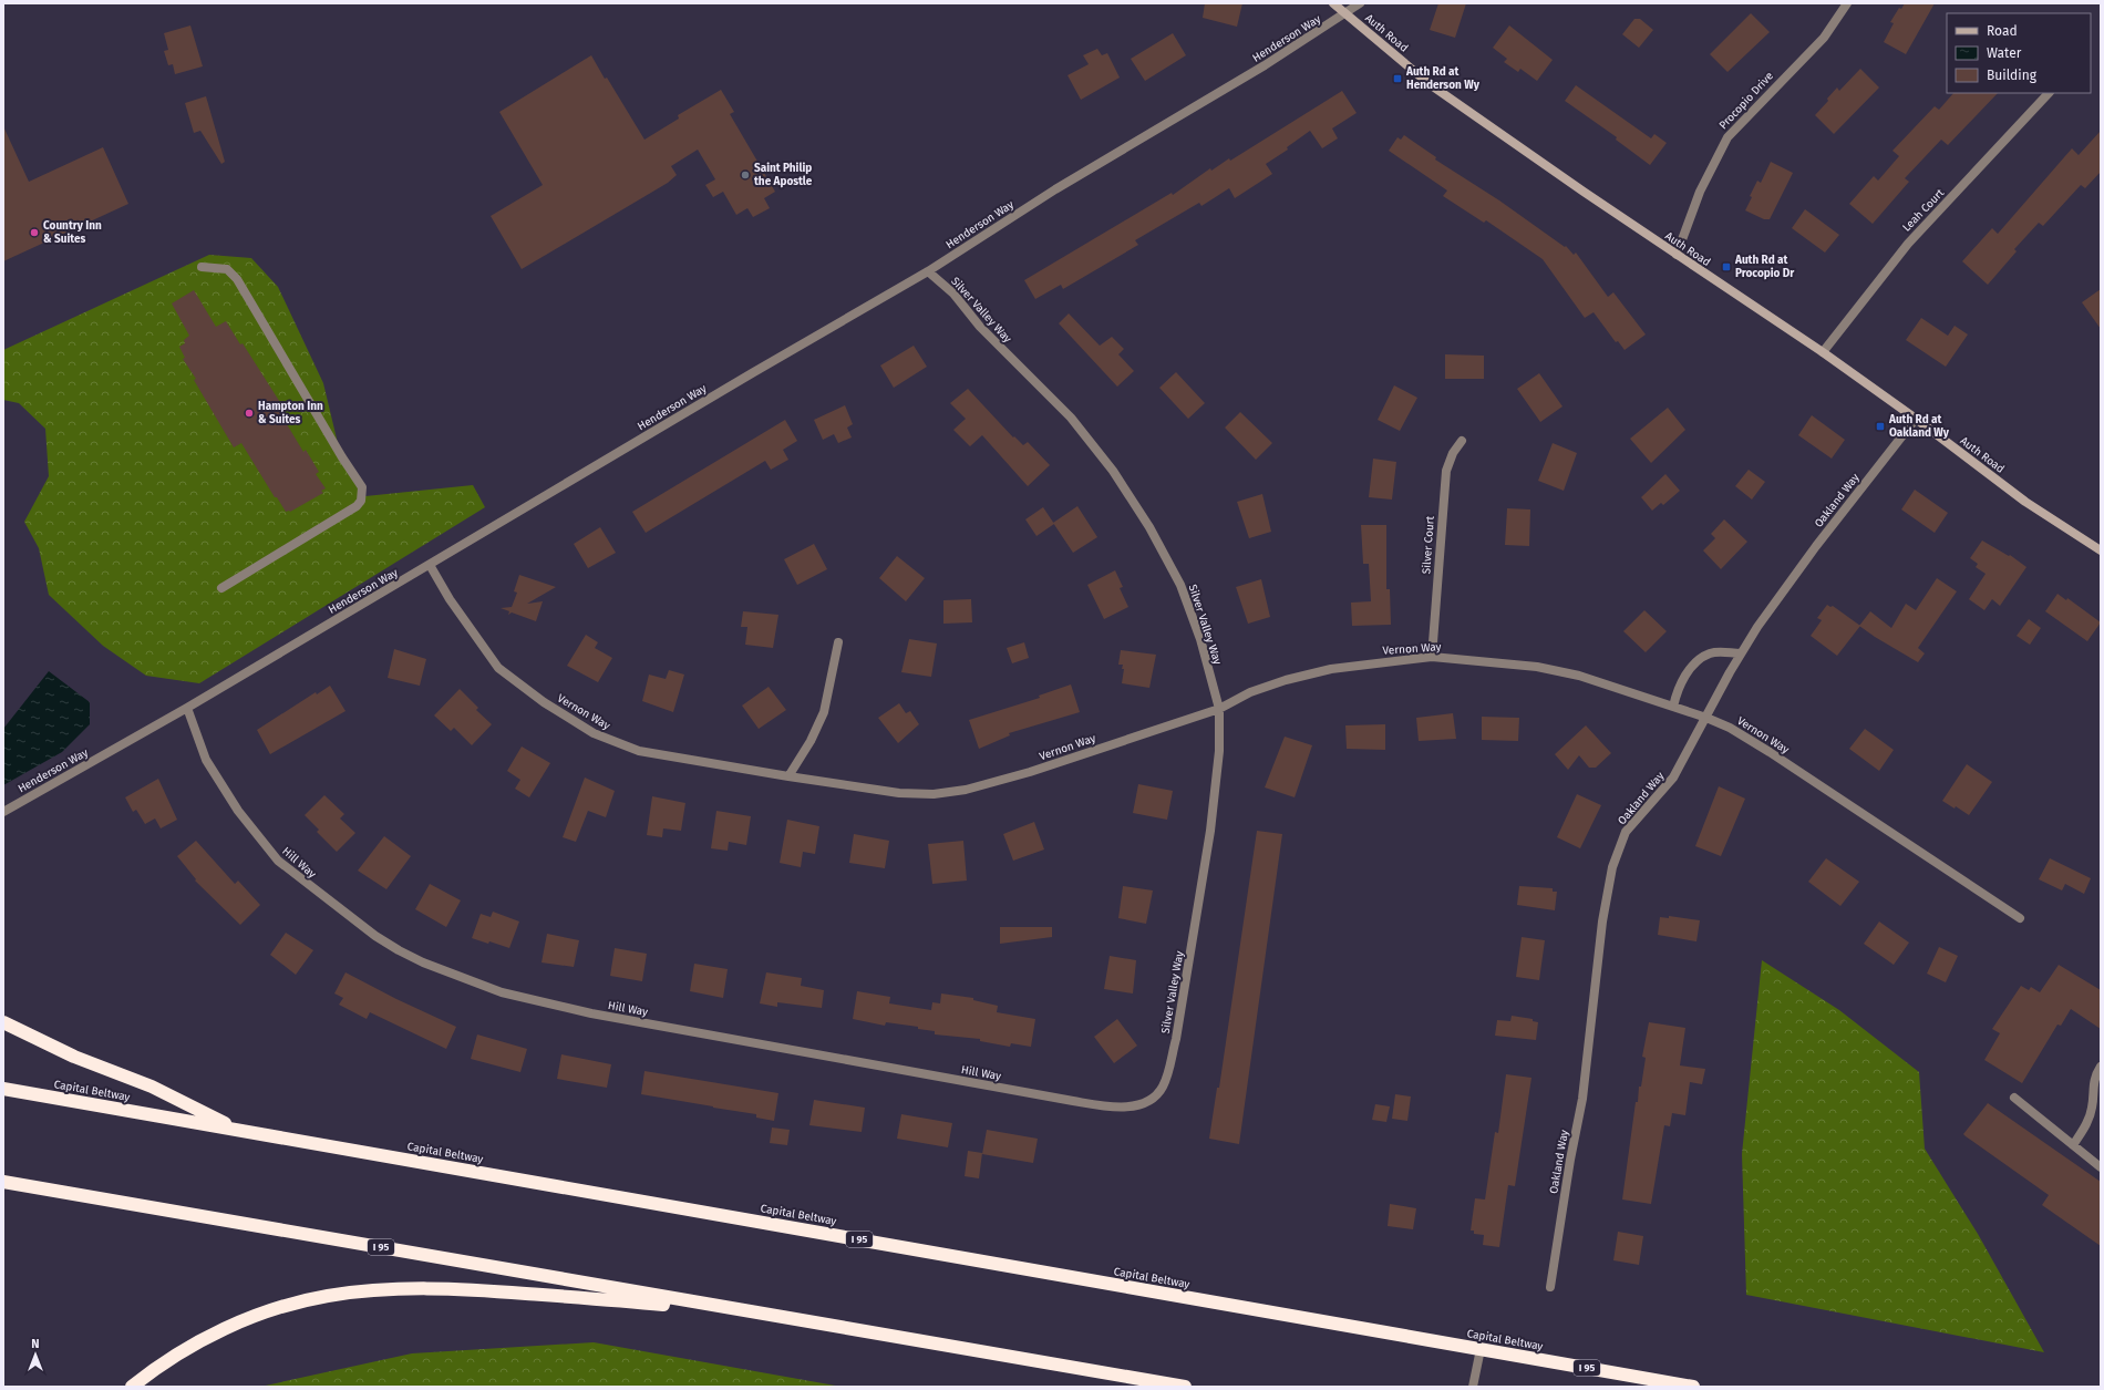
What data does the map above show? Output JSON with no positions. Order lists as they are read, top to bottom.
{
  "streets": {
    "highway": ["Capital Beltway", "I 95"],
    "main road": ["Auth Road"],
    "street": [
      "Henderson Way",
      "Procopio Drive",
      "Leah Court",
      "Silver Valley Way",
      "Oakland Way",
      "Silver Court",
      "Vernon Way",
      "Hill Way"
    ]
  },
  "crossings": [
    ["Auth Road", "Henderson Way"],
    ["Auth Road", "Procopio Drive"],
    ["Auth Road", "Leah Court"],
    ["Auth Road", "Oakland Way"],
    ["Henderson Way", "Silver Valley Way"],
    ["Henderson Way", "Vernon Way"],
    ["Henderson Way", "Hill Way"],
    ["Silver Valley Way", "Vernon Way"],
    ["Silver Valley Way", "Hill Way"],
    ["Oakland Way", "Vernon Way"],
    ["Silver Court", "Vernon Way"]
  ],
  "places": {
    "transit": ["Auth Rd at Henderson Wy", "Auth Rd at Procopio Dr", "Auth Rd at Oakland Wy"],
    "other": ["Saint Philip the Apostle", "Country Inn & Suites", "Hampton Inn & Suites"]
  },
  "legend": ["Road", "Water", "Building"],
  "north": "top"
}
